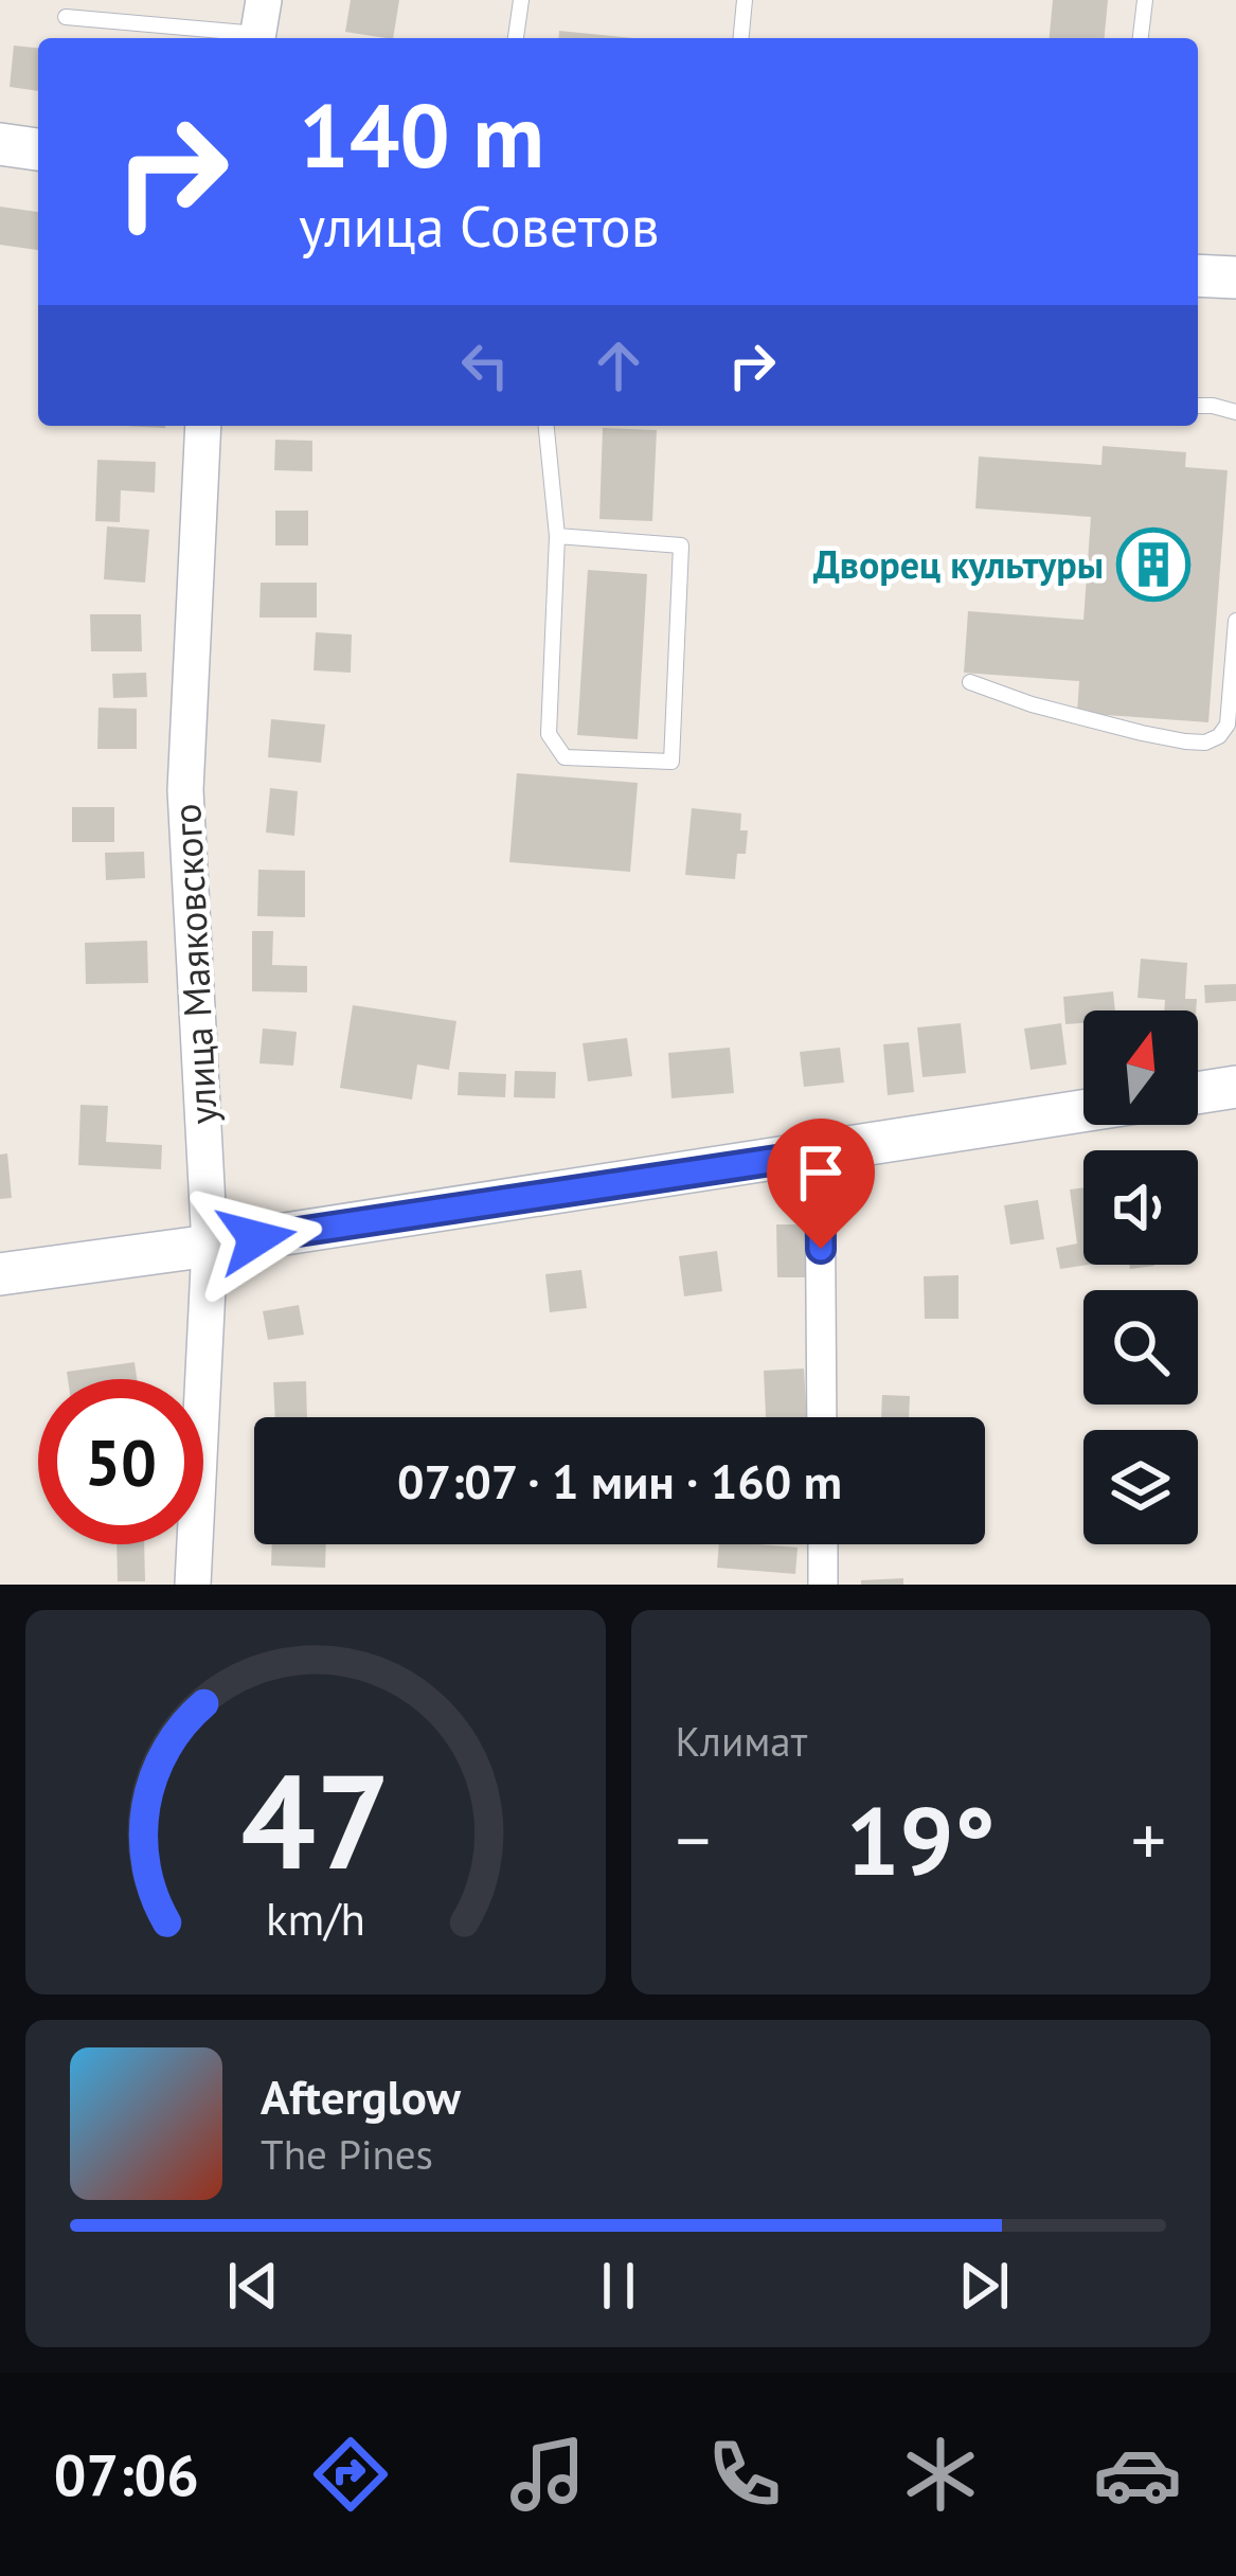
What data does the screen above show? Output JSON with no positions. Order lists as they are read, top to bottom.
{
  "streets": {
    "street": ["улица Маяковского"]
  },
  "places": {
    "building": ["Дворец культуры"]
  },
  "north": "top",
  "page": {
    "turn": ["140 m", "улица Советов"],
    "limit": "50",
    "trip": "07:07 · 1 мин · 160 m",
    "tile": "Климат",
    "heat": ["−", "19°", "+"],
    "song": ["Afterglow", "The Pines"],
    "tabs": "07:06",
    "gauge": ["47", "km/h"]
  }
}
